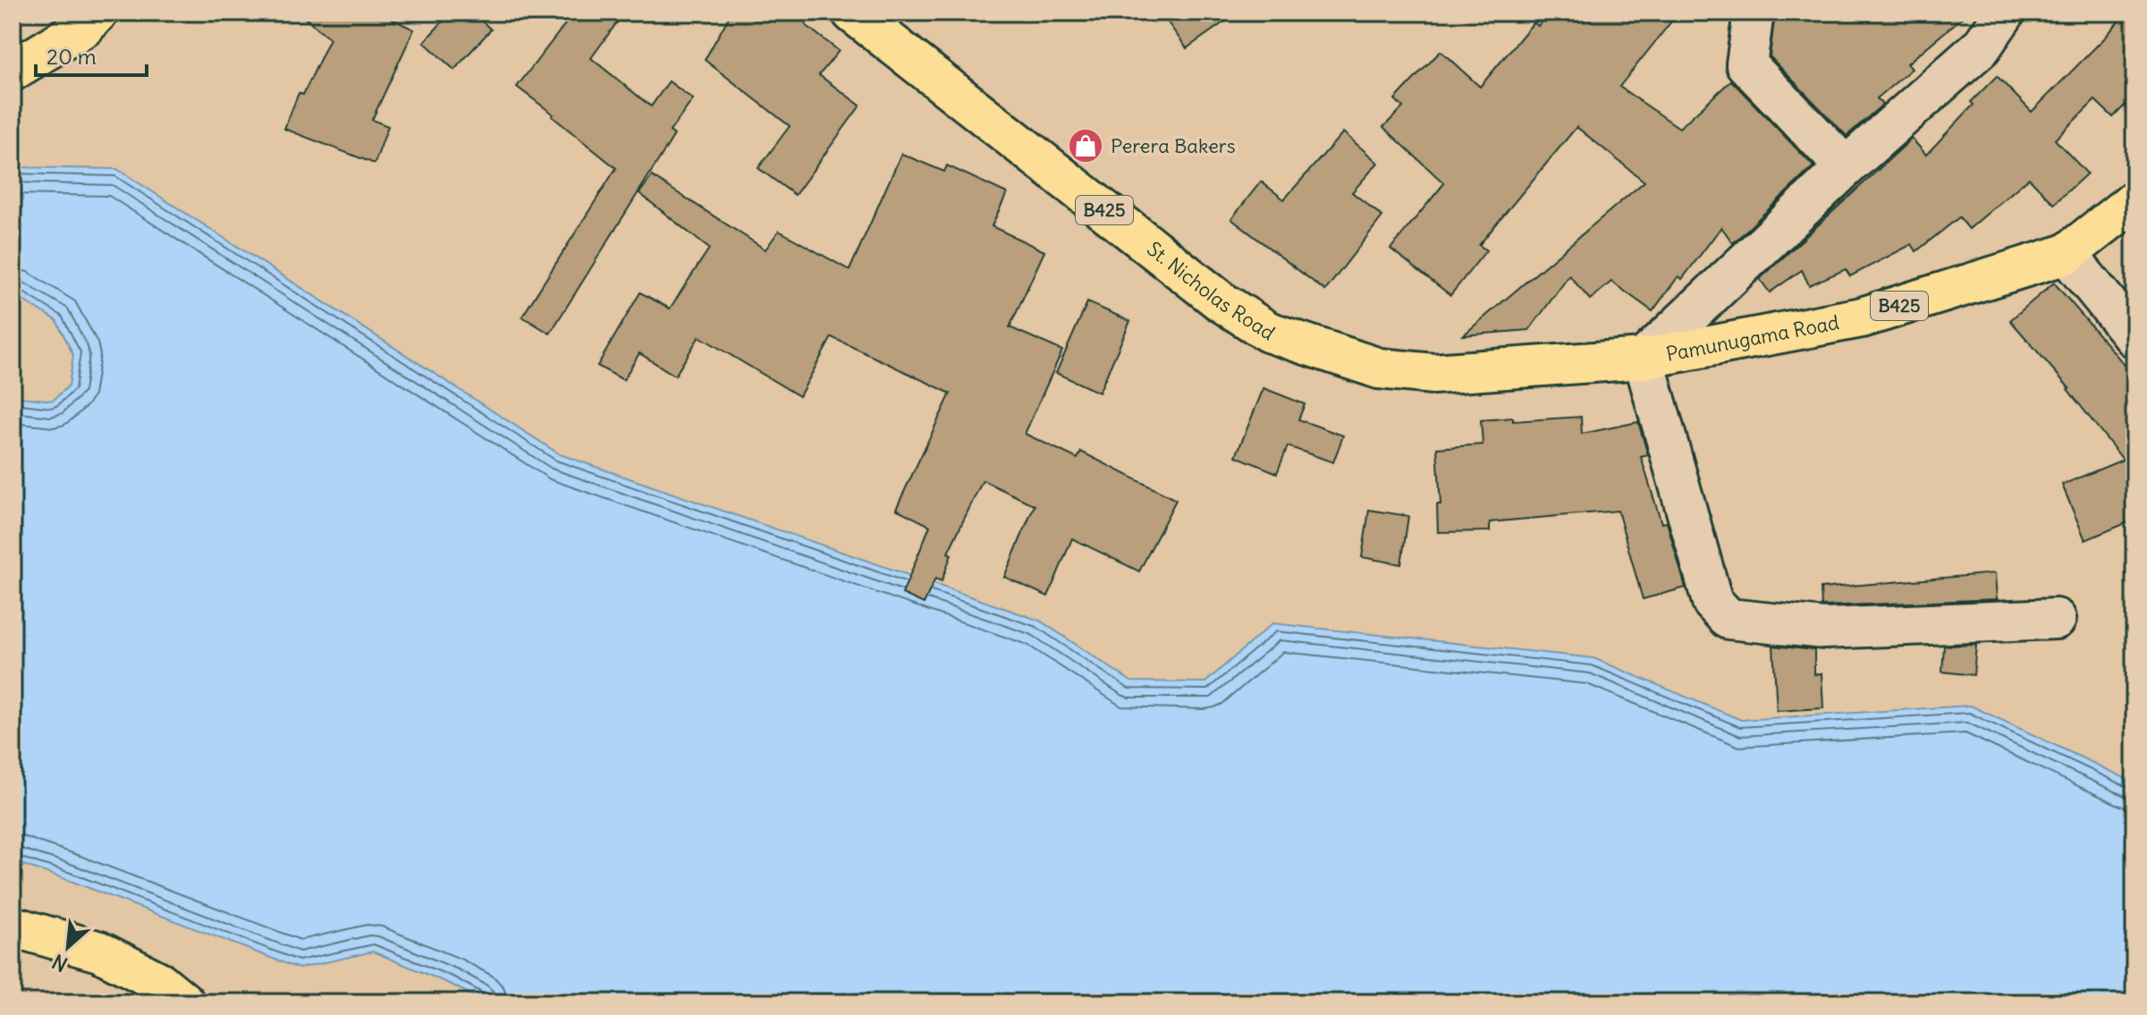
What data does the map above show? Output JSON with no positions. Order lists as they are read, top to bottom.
{
  "streets": {
    "main road": ["B425", "St. Nicholas Road", "Pamunugama Road"]
  },
  "crossings": [
    ["St. Nicholas Road", "Pamunugama Road"]
  ],
  "places": {
    "shop": ["Perera Bakers"]
  },
  "scale_bar": "20 m",
  "north": "bottom left"
}
